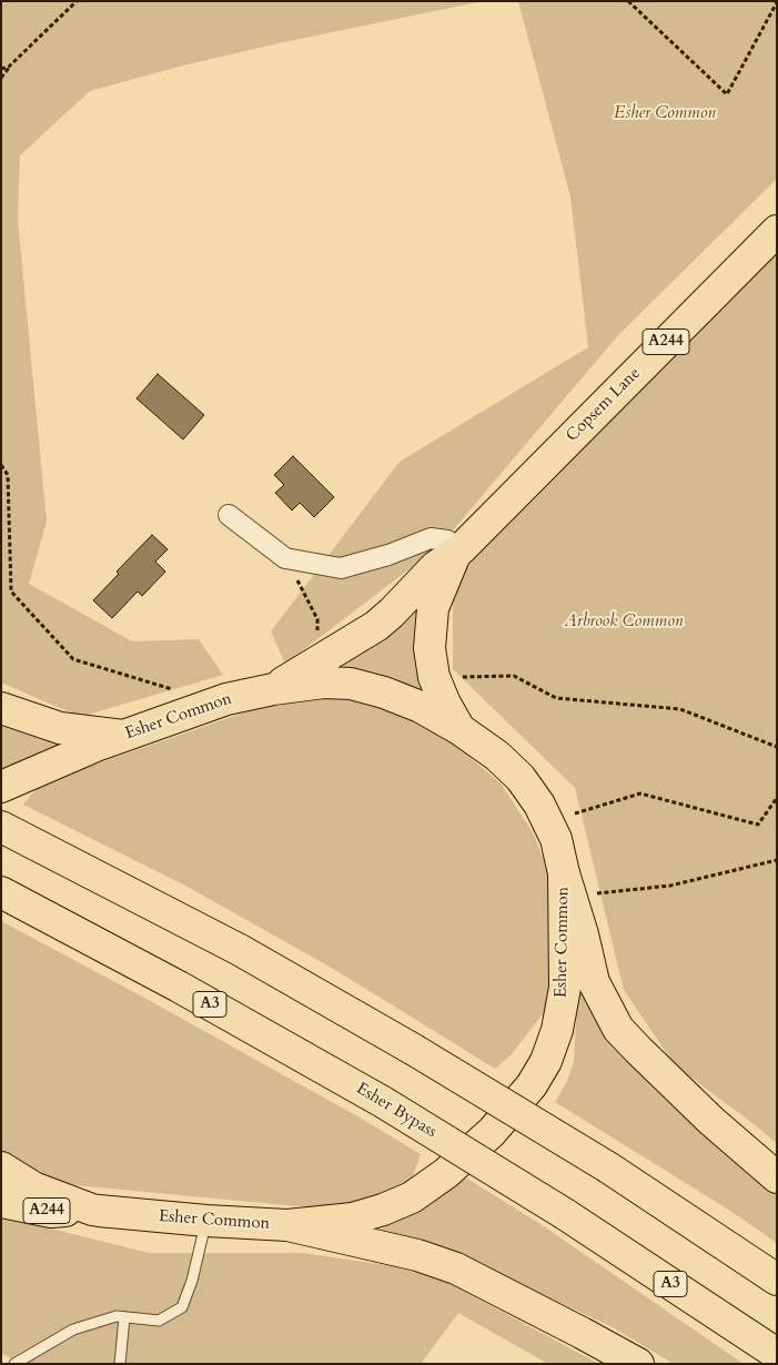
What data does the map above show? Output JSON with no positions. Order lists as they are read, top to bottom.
{
  "streets": {
    "main road": [
      "A244",
      "Copsem Lane",
      "Esher Common",
      "A3",
      "Esher Bypass"
    ]
  },
  "crossings": [
    ["A244", "Esher Common"],
    ["Copsem Lane", "Esher Common"]
  ],
  "parks": ["Esher Common", "Arbrook Common"]
}
